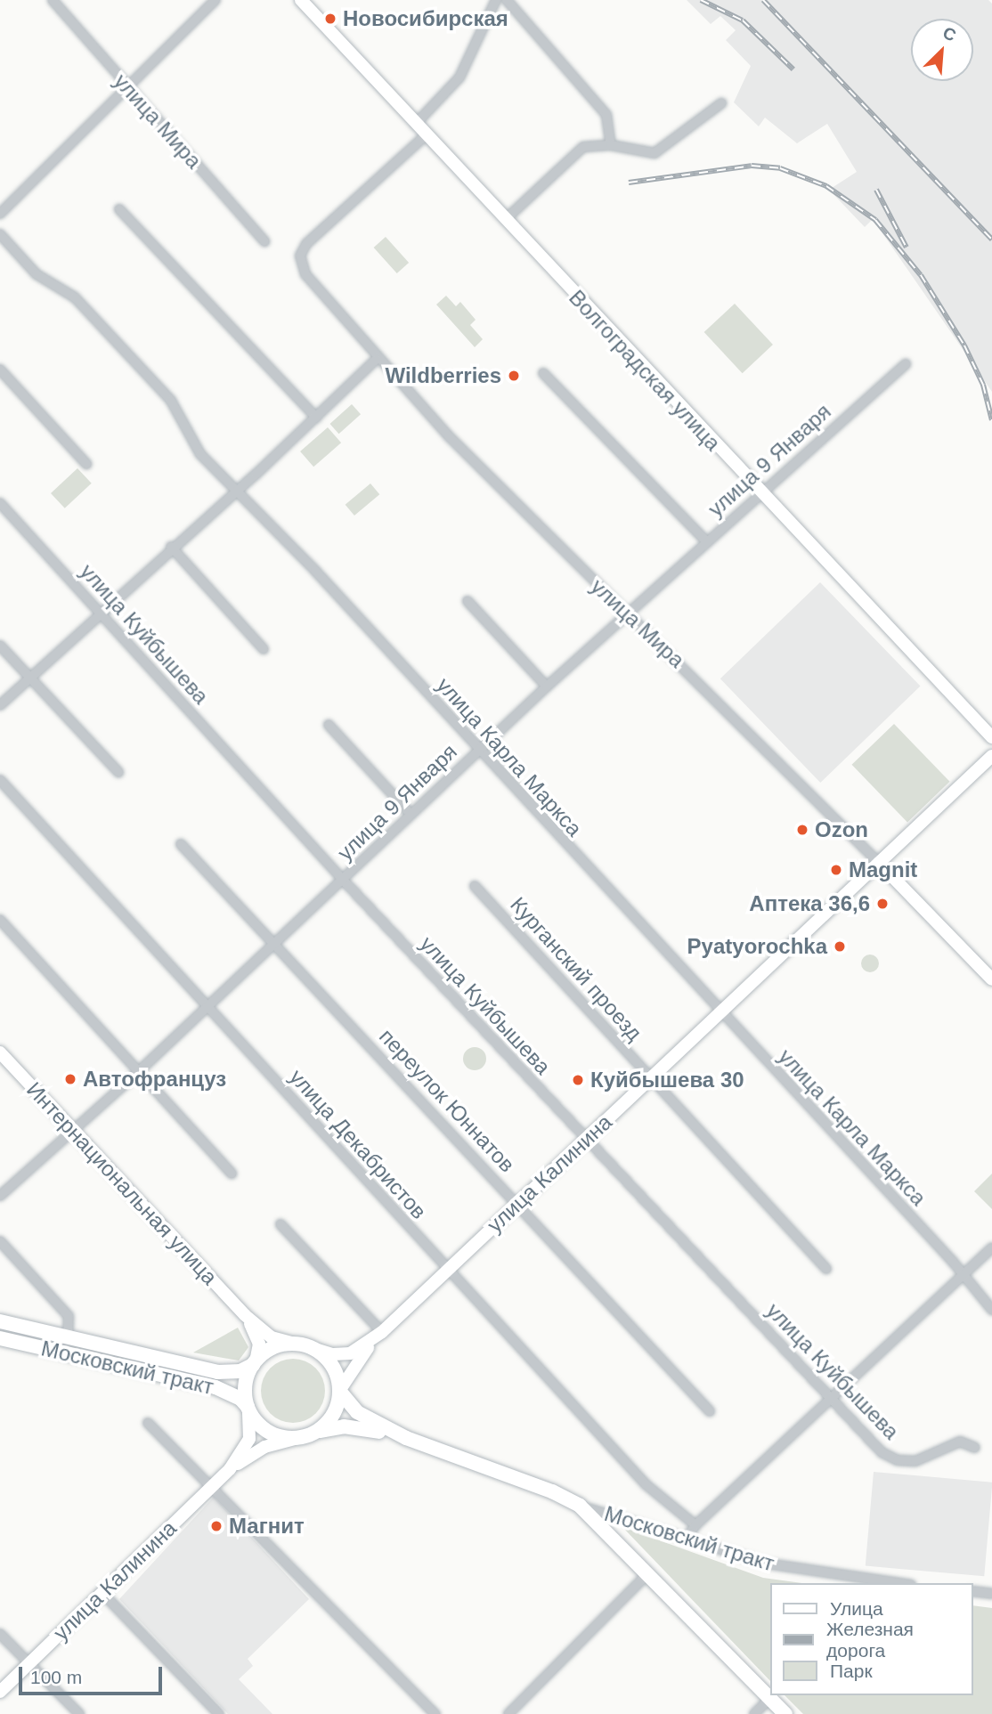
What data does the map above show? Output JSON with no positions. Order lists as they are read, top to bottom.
{
  "streets": {
    "main road": ["Московский тракт"],
    "street": [
      "улица Мира",
      "Волгоградская улица",
      "улица 9 Января",
      "улица Куйбышева",
      "улица Карла Маркса",
      "Курганский проезд",
      "переулок Юннатов",
      "улица Декабристов",
      "улица Калинина",
      "Интернациональная улица"
    ]
  },
  "crossings": [
    ["улица Мира", "Волгоградская улица"],
    ["улица Мира", "улица 9 Января"],
    ["улица Мира", "улица Калинина"],
    ["Волгоградская улица", "улица 9 Января"],
    ["улица 9 Января", "улица Куйбышева"],
    ["улица 9 Января", "улица Карла Маркса"],
    ["улица 9 Января", "переулок Юннатов"],
    ["улица 9 Января", "улица Декабристов"],
    ["улица 9 Января", "Интернациональная улица"],
    ["улица Куйбышева", "улица Калинина"],
    ["улица Карла Маркса", "улица Калинина"],
    ["Курганский проезд", "улица Калинина"],
    ["переулок Юннатов", "улица Калинина"],
    ["улица Декабристов", "улица Калинина"],
    ["улица Калинина", "Интернациональная улица"],
    ["улица Калинина", "Московский тракт"],
    ["Интернациональная улица", "Московский тракт"]
  ],
  "places": [
    "Новосибирская",
    "Wildberries",
    "Ozon",
    "Magnit",
    "Аптека 36,6",
    "Pyatyorochka",
    "Автофранцуз",
    "Куйбышева 30",
    "Магнит"
  ],
  "legend": ["Улица", "Железная дорога", "Парк"],
  "scale_bar": "100 m",
  "north": "top right"
}
